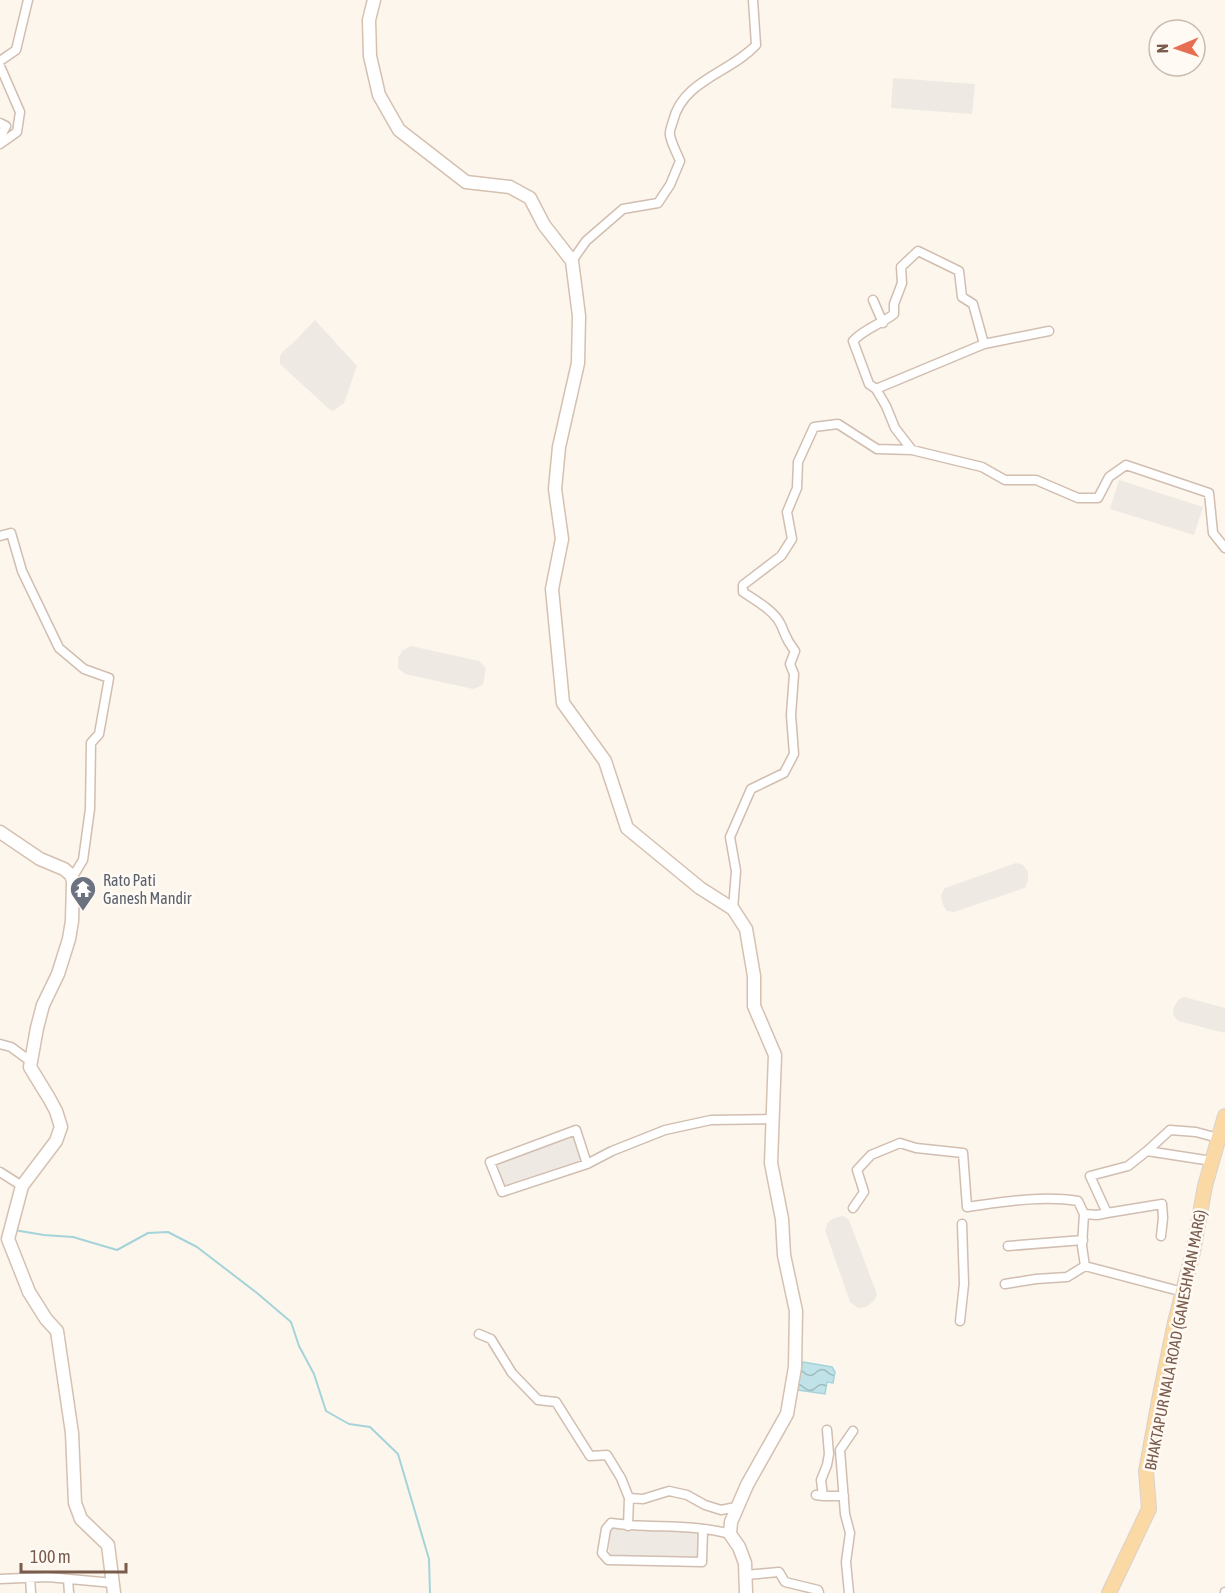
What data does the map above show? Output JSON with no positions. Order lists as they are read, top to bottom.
{
  "streets": {
    "main road": ["BHAKTAPUR NALA ROAD (GANESHMAN MARG)"]
  },
  "places": {
    "temple": ["Rato Pati Ganesh Mandir"]
  },
  "scale_bar": "100 m",
  "north": "left"
}
